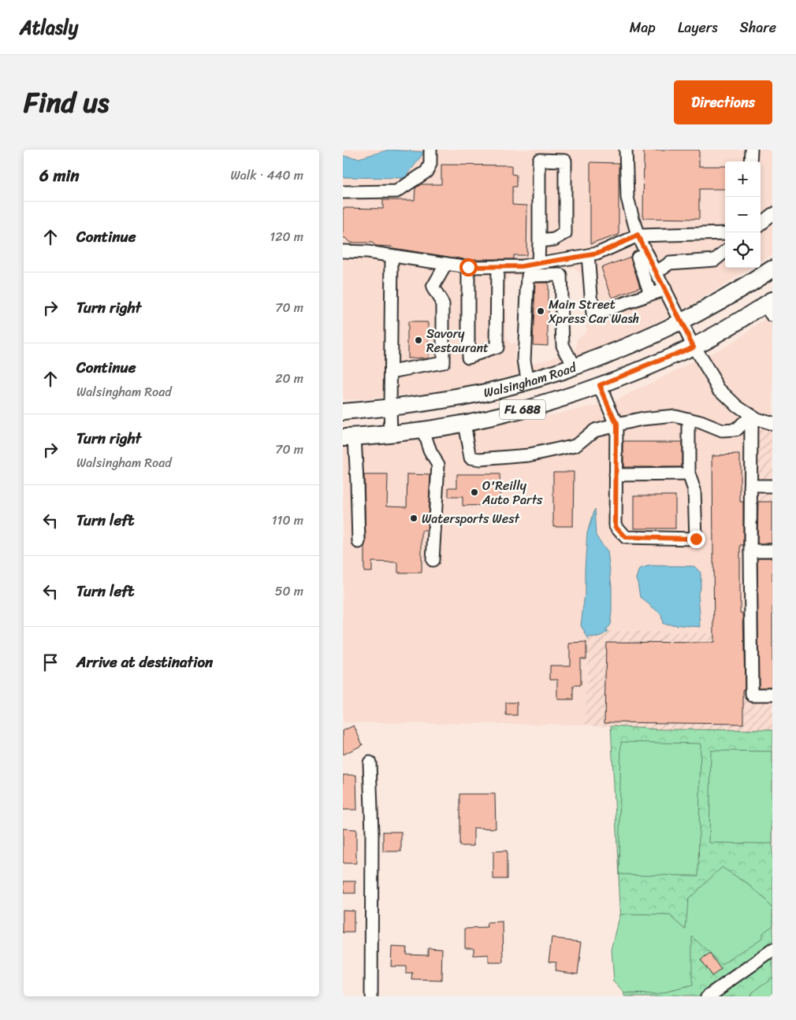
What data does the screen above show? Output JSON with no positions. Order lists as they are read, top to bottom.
{
  "streets": {
    "main road": ["Walsingham Road", "FL 688"]
  },
  "crossings": [
    ["Walsingham Road", "FL 688"]
  ],
  "places": [
    "Main Street Xpress Car Wash",
    "Savory Restaurant",
    "O'Reilly Auto Parts",
    "Watersports West"
  ],
  "page": {
    "header": "Atlasly",
    "nav": ["Map", "Layers", "Share"],
    "title": "Find us",
    "buttons": "Directions",
    "heading": ["6 min", "Walk · 440 m"],
    "map_buttons": ["+", "−"],
    "list": [
      ["Continue", "120 m"],
      ["Turn right", "70 m"],
      ["Continue", "Walsingham Road", "20 m"],
      ["Turn right", "Walsingham Road", "70 m"],
      ["Turn left", "110 m"],
      ["Turn left", "50 m"],
      "Arrive at destination"
    ]
  }
}
